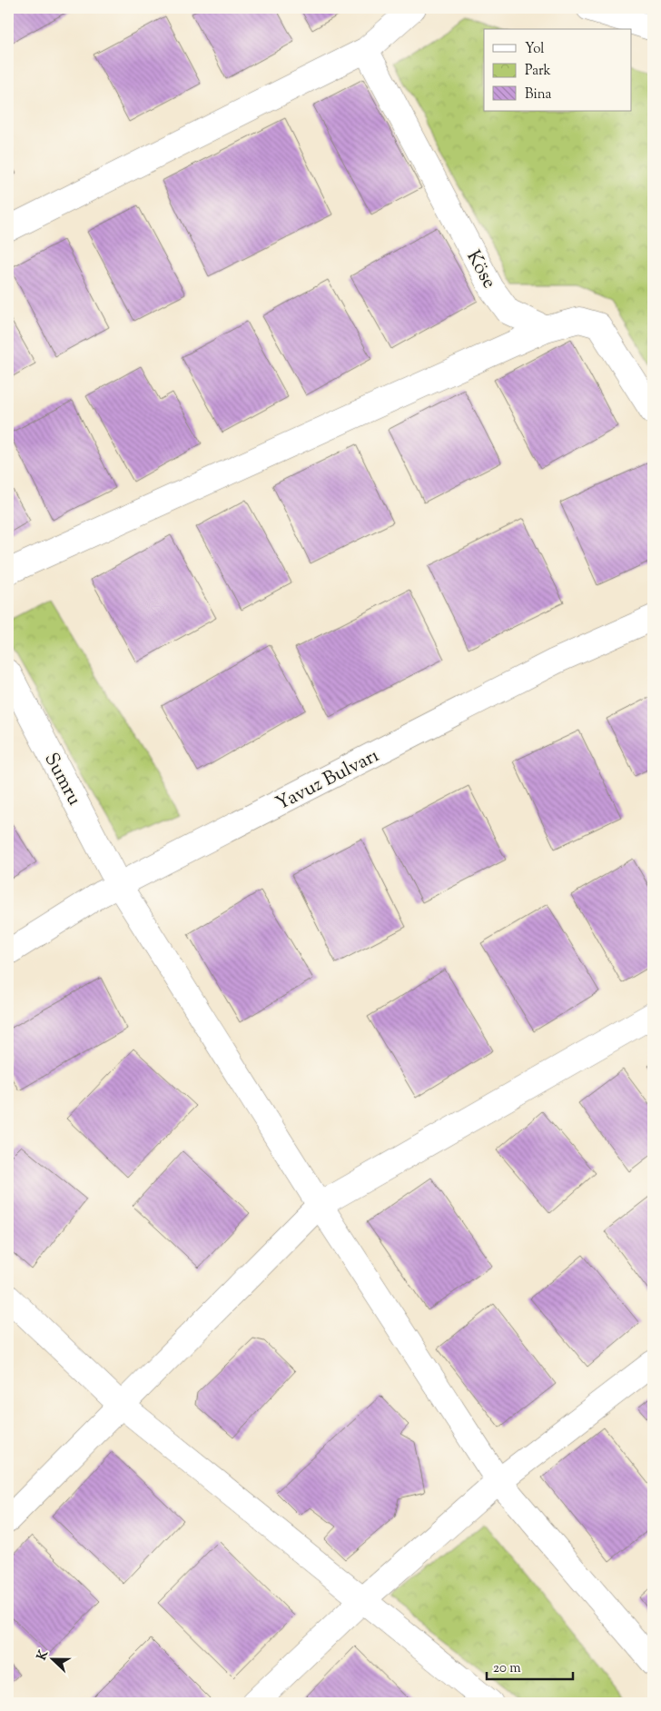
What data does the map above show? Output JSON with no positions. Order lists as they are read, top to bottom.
{
  "streets": {
    "street": ["Köse", "Sumru", "Yavuz Bulvarı"]
  },
  "crossings": [
    ["Sumru", "Yavuz Bulvarı"]
  ],
  "legend": ["Yol", "Park", "Bina"],
  "scale_bar": "20 m",
  "north": "left"
}
